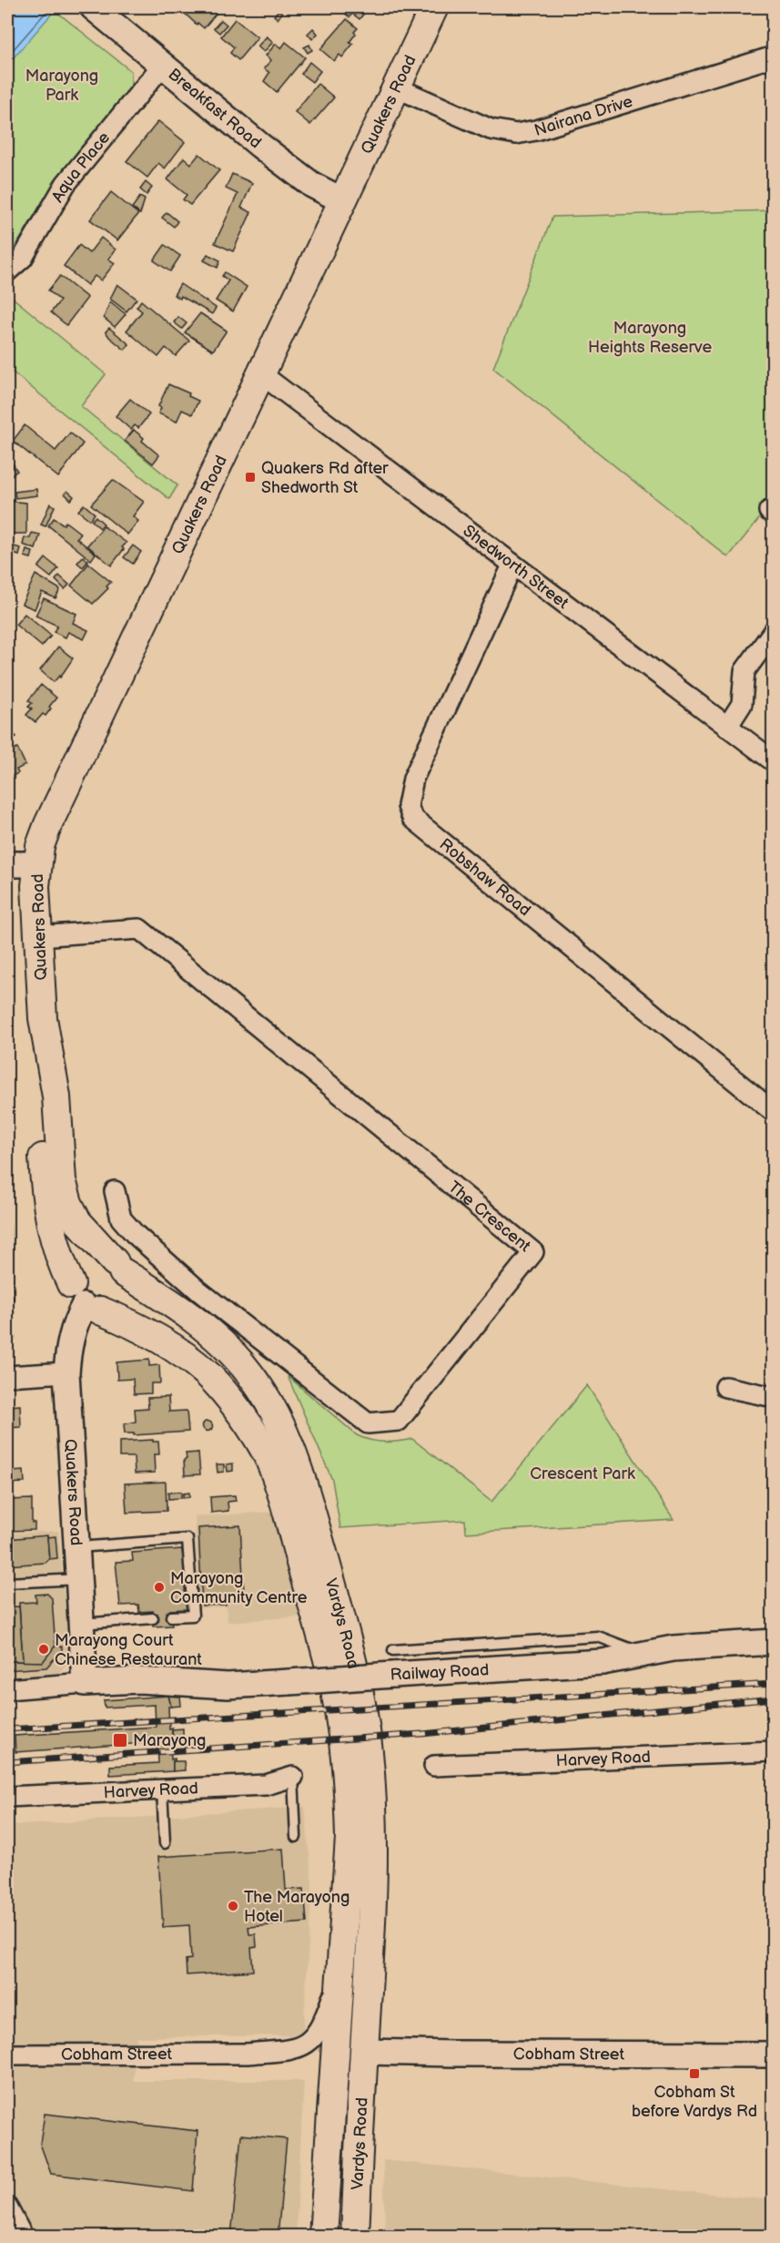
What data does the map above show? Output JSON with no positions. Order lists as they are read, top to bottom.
{
  "streets": {
    "main road": ["Quakers Road", "Vardys Road"],
    "street": [
      "Breakfast Road",
      "Nairana Drive",
      "Aqua Place",
      "Shedworth Street",
      "Robshaw Road",
      "The Crescent",
      "Railway Road",
      "Harvey Road",
      "Cobham Street"
    ]
  },
  "crossings": [
    ["Quakers Road", "Breakfast Road"],
    ["Quakers Road", "Nairana Drive"],
    ["Quakers Road", "Shedworth Street"],
    ["Quakers Road", "The Crescent"],
    ["Quakers Road", "Vardys Road"],
    ["Quakers Road", "Railway Road"],
    ["Breakfast Road", "Aqua Place"],
    ["Shedworth Street", "Robshaw Road"],
    ["Vardys Road", "Cobham Street"]
  ],
  "parks": ["Marayong Park", "Marayong Heights Reserve", "Crescent Park"],
  "places": {
    "transit": ["Quakers Rd after Shedworth St", "Marayong", "Cobham St before Vardys Rd"],
    "other": ["Marayong Community Centre", "Marayong Court Chinese Restaurant", "The Marayong Hotel"]
  }
}
